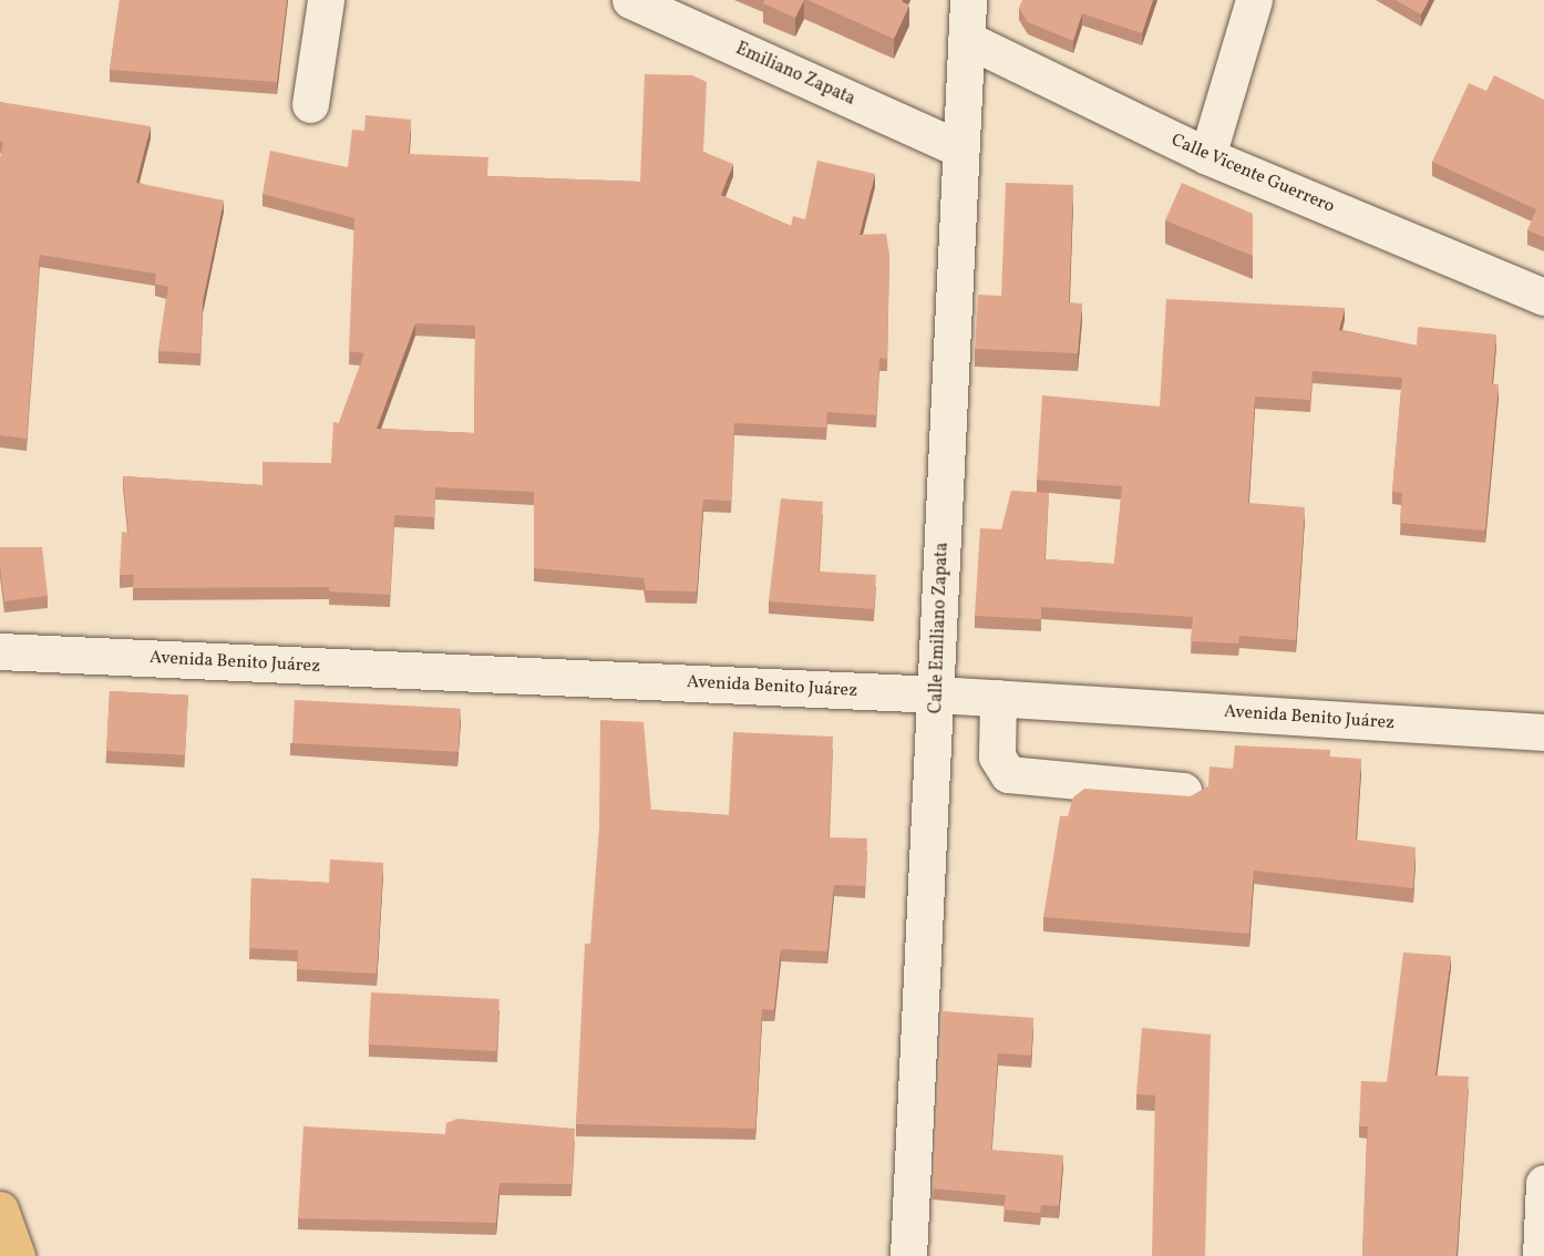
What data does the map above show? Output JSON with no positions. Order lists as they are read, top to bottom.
{
  "streets": {
    "street": [
      "Emiliano Zapata",
      "Calle Vicente Guerrero",
      "Calle Emiliano Zapata",
      "Avenida Benito Juárez"
    ]
  },
  "crossings": [
    ["Emiliano Zapata", "Calle Emiliano Zapata"],
    ["Calle Vicente Guerrero", "Calle Emiliano Zapata"],
    ["Calle Emiliano Zapata", "Avenida Benito Juárez"]
  ]
}
